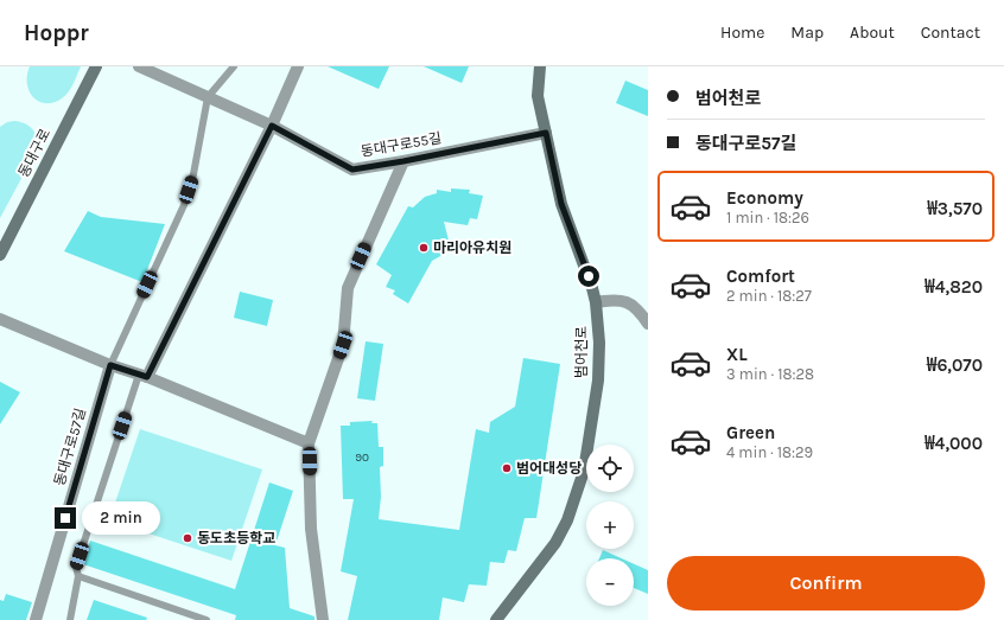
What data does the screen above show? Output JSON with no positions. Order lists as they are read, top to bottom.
{
  "streets": {
    "main road": ["동대구로", "범어천로"],
    "street": ["동대구로55길", "동대구로57길"]
  },
  "crossings": [
    ["동대구로55길", "범어천로"]
  ],
  "places": ["마리아유치원", "범어대성당", "동도초등학교"],
  "house_numbers": ["90"],
  "page": {
    "header": "Hoppr",
    "nav": [
      "Home",
      "Map",
      "About",
      "Contact"
    ],
    "banner": ["범어천로", "동대구로57길"],
    "list": [
      {
        "name": "Economy",
        "note": "1 min · 18:26",
        "value": "₩3,570"
      },
      {
        "name": "Comfort",
        "note": "2 min · 18:27",
        "value": "₩4,820"
      },
      {
        "name": "XL",
        "note": "3 min · 18:28",
        "value": "₩6,070"
      },
      {
        "name": "Green",
        "note": "4 min · 18:29",
        "value": "₩4,000"
      }
    ],
    "map_buttons": ["+", "−"],
    "bubble": "2 min",
    "buttons": "Confirm"
  }
}
